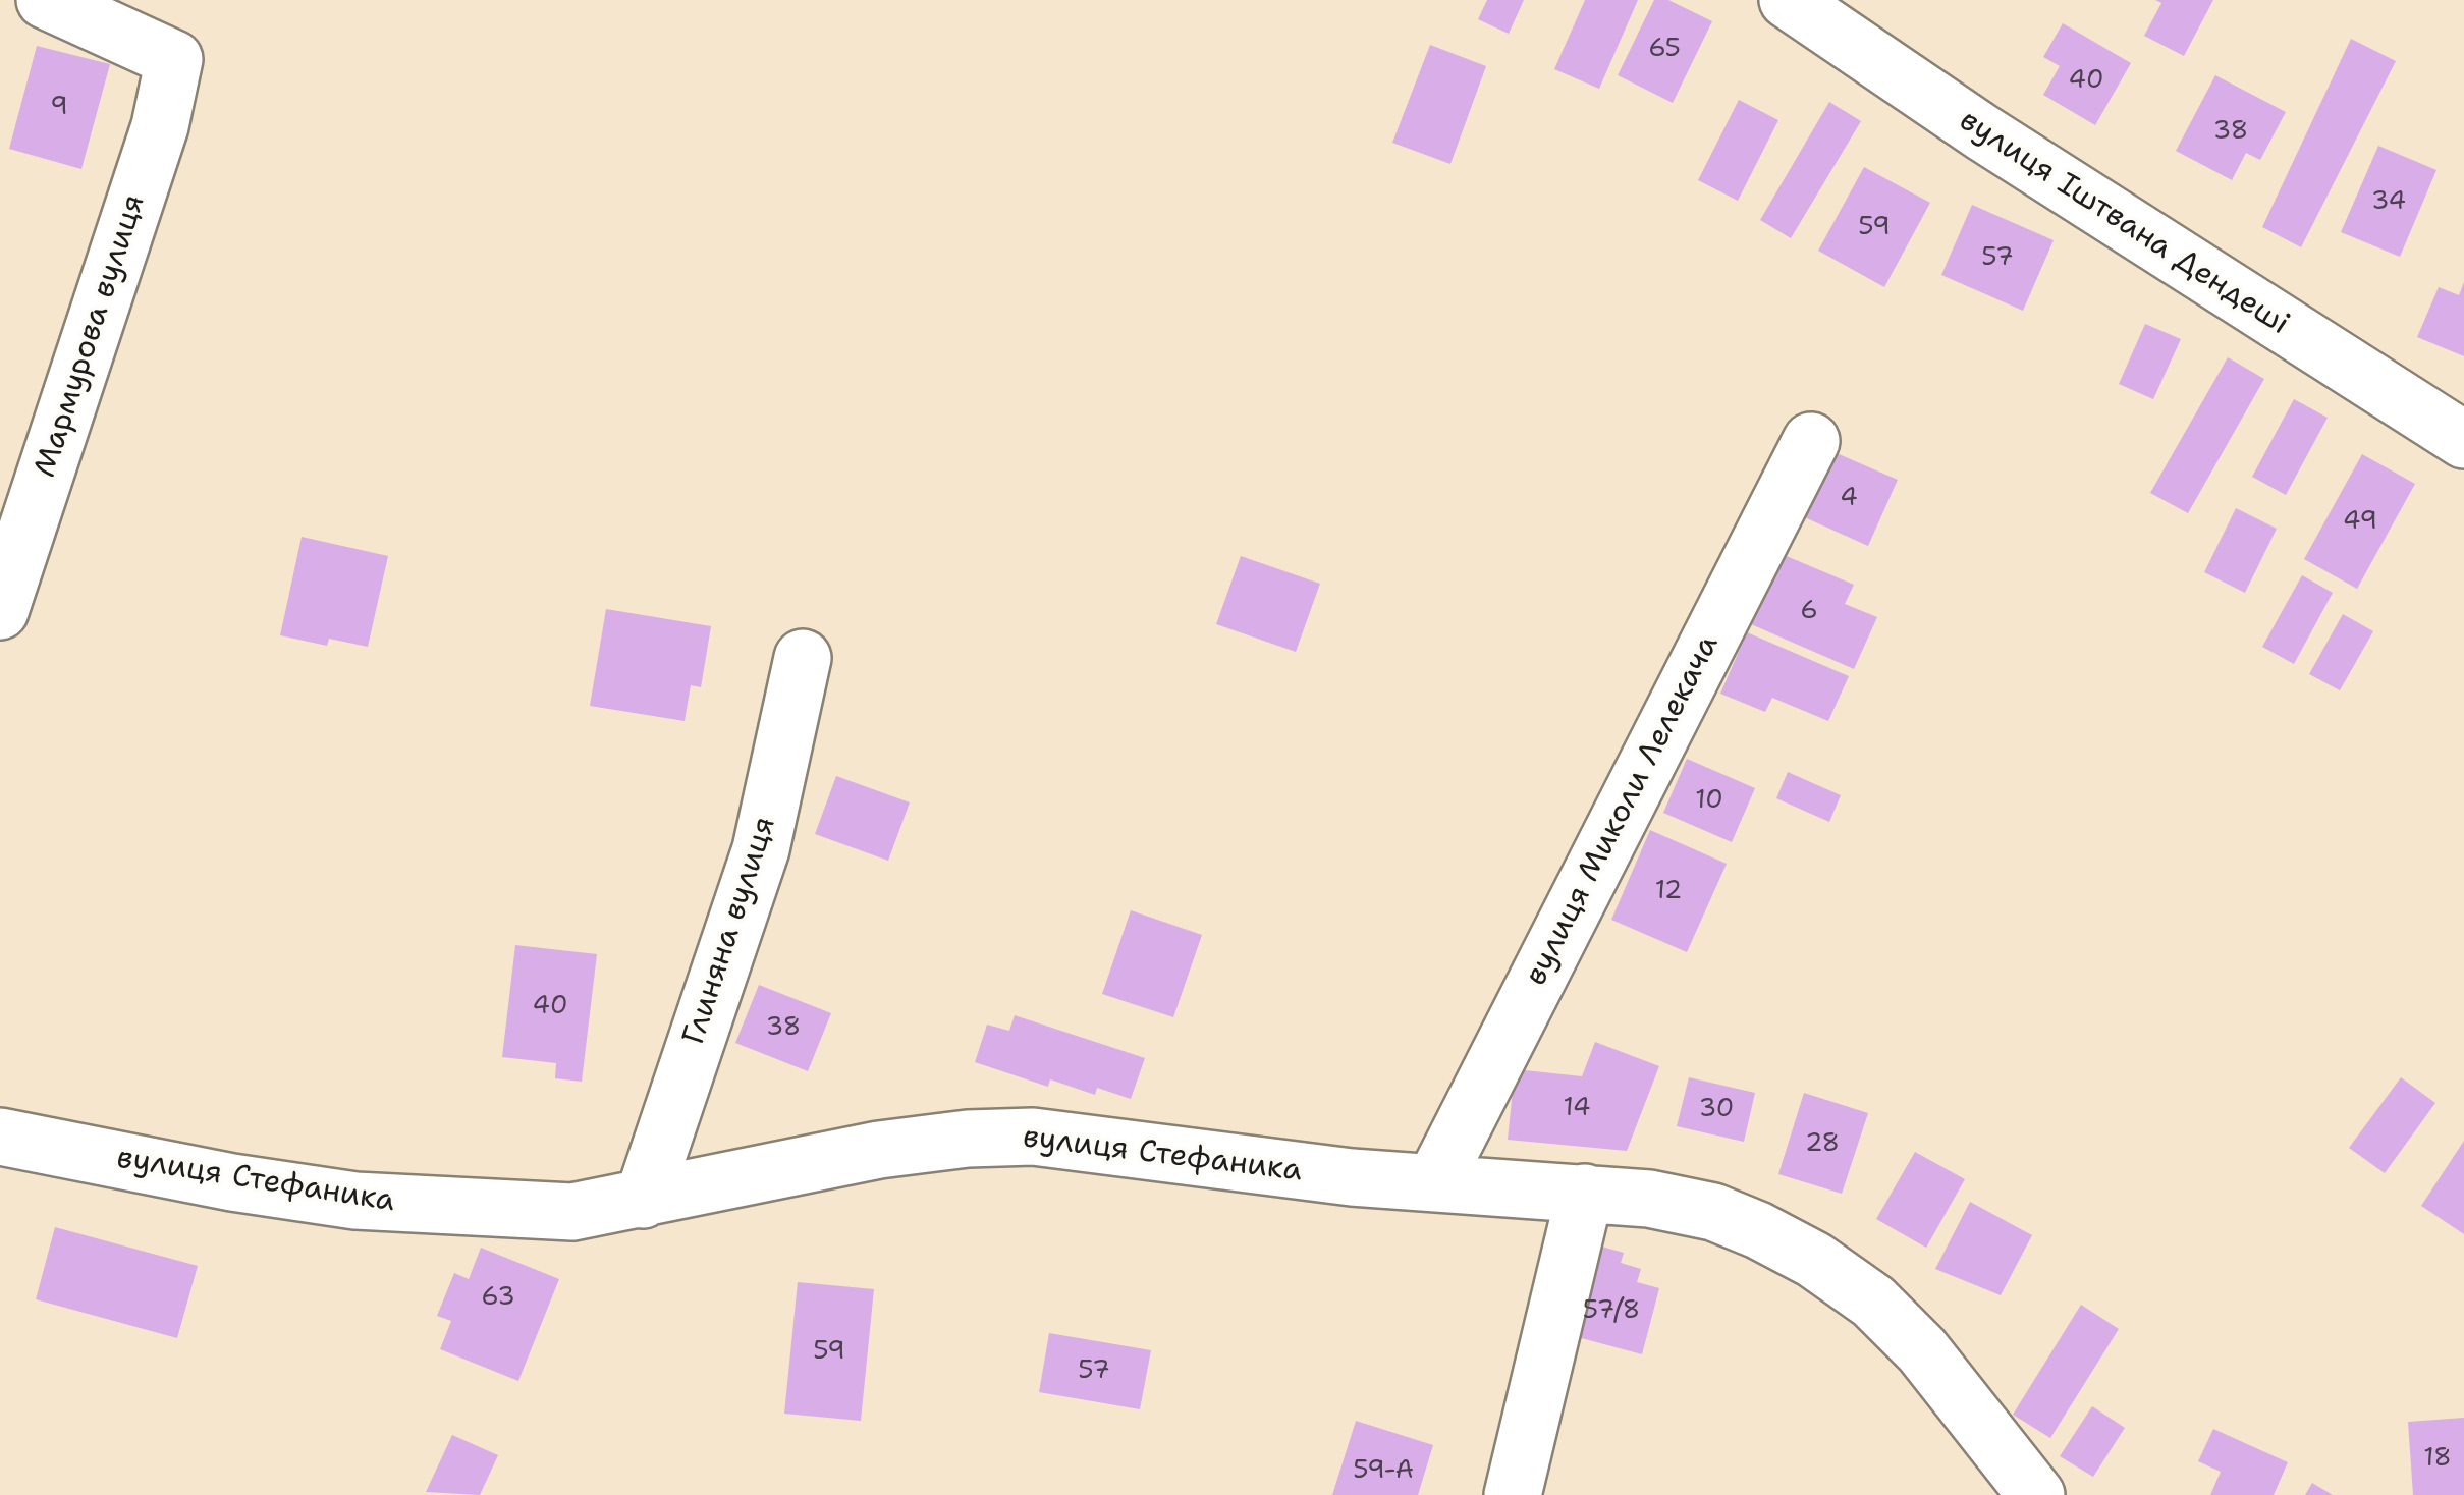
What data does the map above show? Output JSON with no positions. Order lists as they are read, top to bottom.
{
  "streets": {
    "street": [
      "вулиця Іштвана Дендеші",
      "Мармурова вулиця",
      "вулиця Миколи Лелекача",
      "Глиняна вулиця",
      "вулиця Стефаника"
    ]
  },
  "crossings": [
    ["вулиця Миколи Лелекача", "вулиця Стефаника"],
    ["Глиняна вулиця", "вулиця Стефаника"]
  ],
  "house_numbers": [
    "65",
    "40",
    "9",
    "38",
    "34",
    "59",
    "57",
    "4",
    "49",
    "6",
    "10",
    "12",
    "40",
    "38",
    "14",
    "30",
    "28",
    "63",
    "57/8",
    "59",
    "57",
    "18",
    "59-А"
  ]
}
